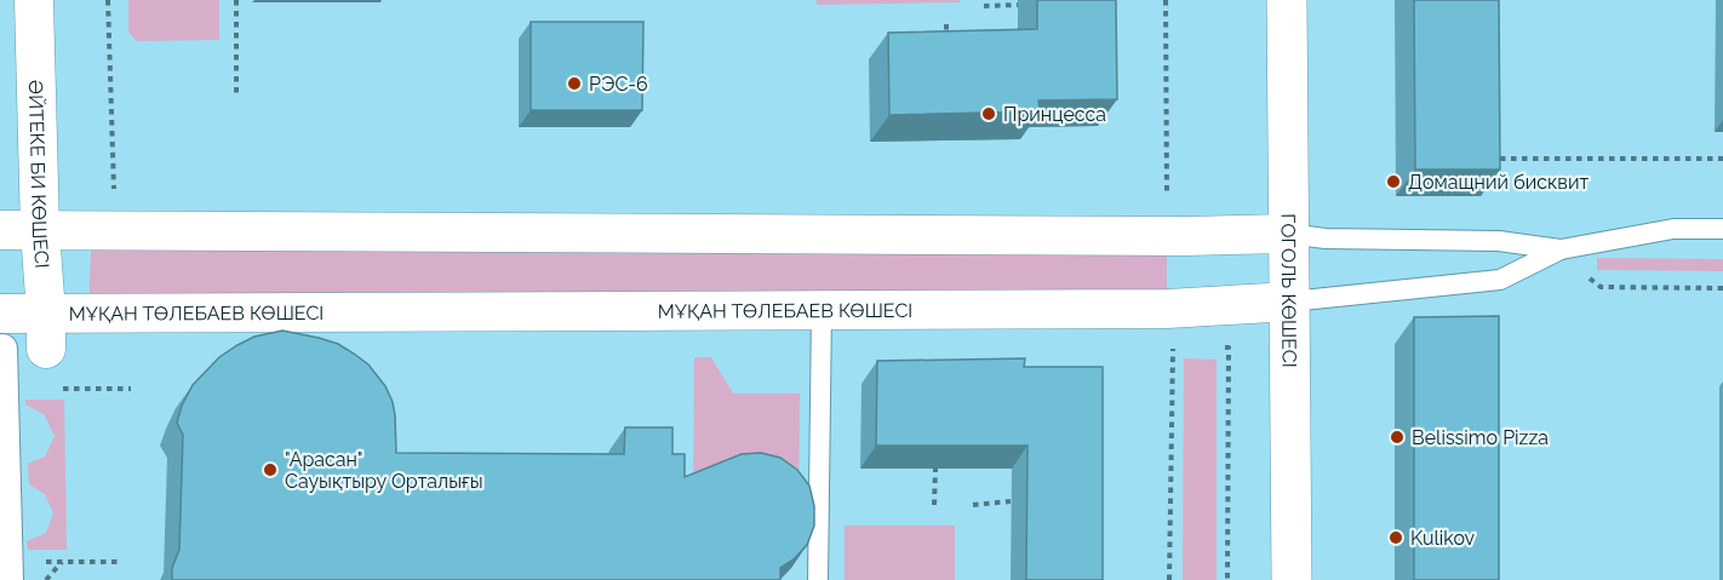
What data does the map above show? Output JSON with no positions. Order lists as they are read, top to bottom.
{
  "streets": {
    "street": ["ӘЙТЕКЕ БИ КӨШЕСІ", "ГОГОЛЬ КӨШЕСІ", "МҰҚАН ТӨЛЕБАЕВ КӨШЕСІ"]
  },
  "crossings": [
    ["ӘЙТЕКЕ БИ КӨШЕСІ", "МҰҚАН ТӨЛЕБАЕВ КӨШЕСІ"],
    ["ГОГОЛЬ КӨШЕСІ", "МҰҚАН ТӨЛЕБАЕВ КӨШЕСІ"]
  ],
  "places": [
    "РЭС-6",
    "Принцесса",
    "Домащний бисквит",
    "Belissimo Pizza",
    "\"Арасан\" Сауықтыру Орталығы",
    "Kulikov"
  ]
}
